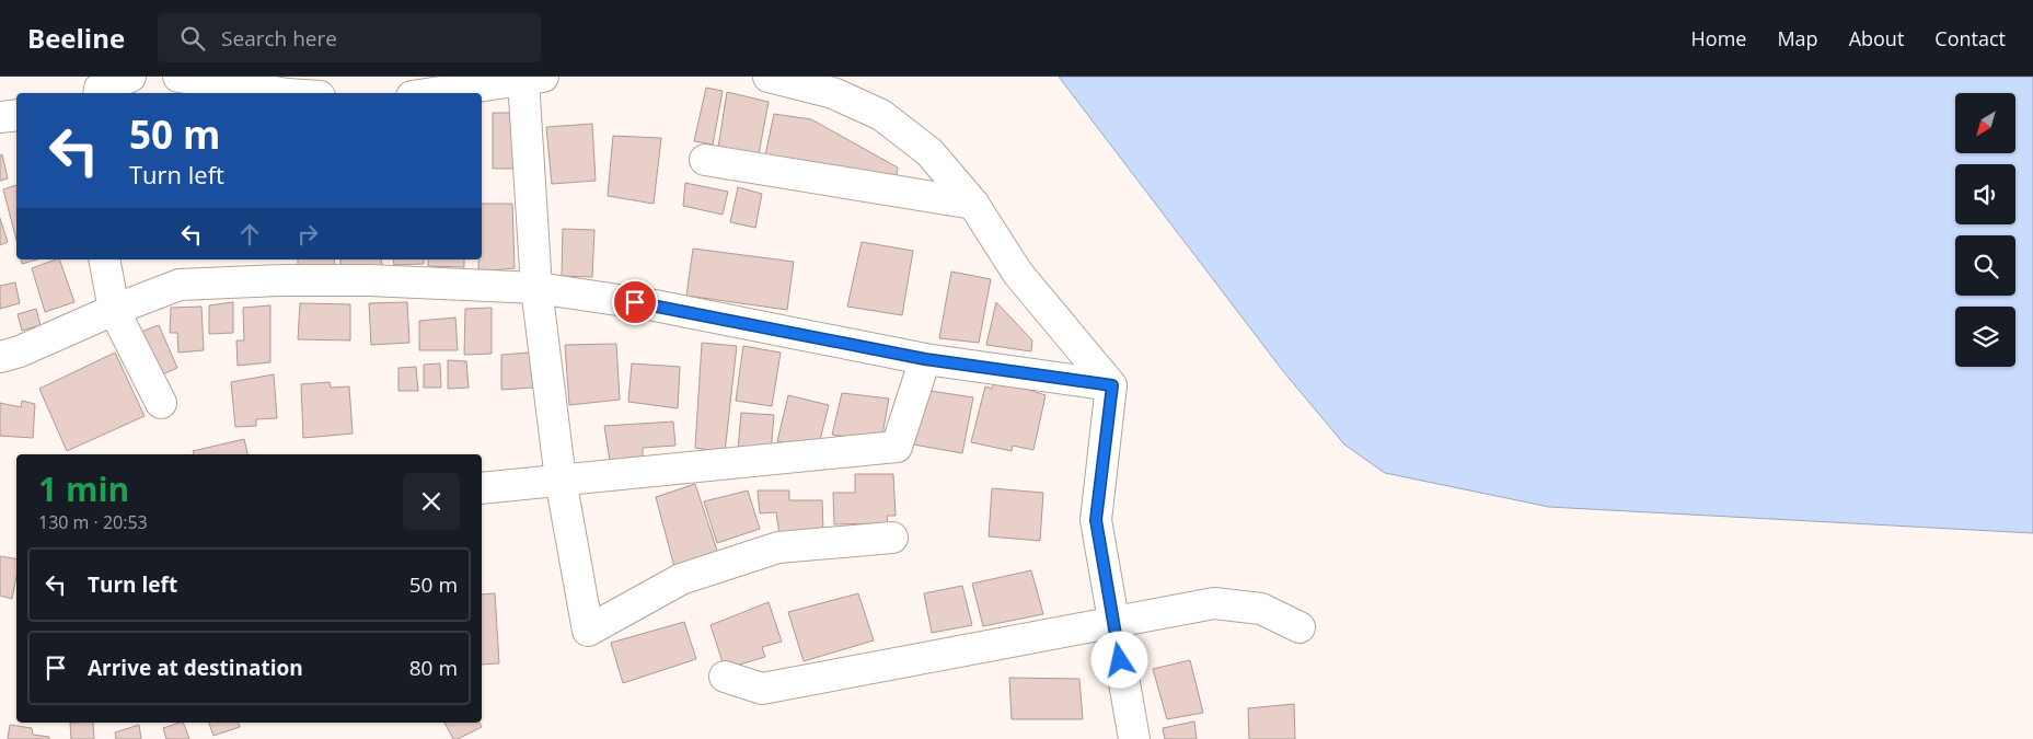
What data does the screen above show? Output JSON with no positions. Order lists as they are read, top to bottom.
{
  "north": "bottom left",
  "page": {
    "header": "Beeline",
    "search": "Search here",
    "nav": [
      "Home",
      "Map",
      "About",
      "Contact"
    ],
    "turn": ["50 m", "Turn left"],
    "heading": ["1 min", "130 m · 20:53"],
    "list": [
      {
        "name": "Turn left",
        "value": "50 m"
      },
      {
        "name": "Arrive at destination",
        "value": "80 m"
      }
    ]
  }
}
